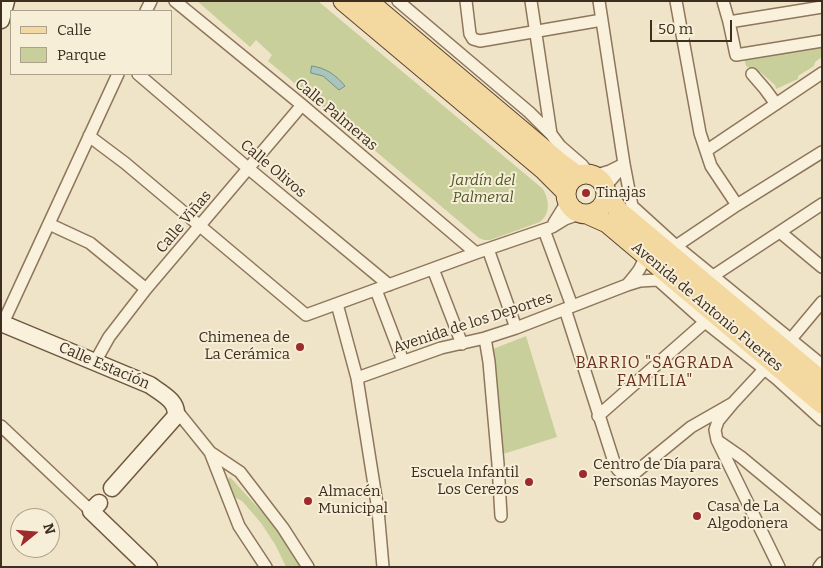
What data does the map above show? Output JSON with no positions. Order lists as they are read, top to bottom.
{
  "streets": {
    "main road": ["Avenida de Antonio Fuertes", "Calle Estación"],
    "street": [
      "Calle Palmeras",
      "Calle Olivos",
      "Calle Viñas",
      "Avenida de los Deportes"
    ]
  },
  "crossings": [
    ["Calle Palmeras", "Calle Viñas"],
    ["Calle Olivos", "Calle Viñas"],
    ["Calle Viñas", "Calle Estación"],
    ["Avenida de Antonio Fuertes", "Avenida de los Deportes"]
  ],
  "districts": ["BARRIO \"SAGRADA FAMILIA\""],
  "parks": ["Jardín del Palmeral"],
  "places": [
    "Tinajas",
    "Chimenea de La Cerámica",
    "Centro de Día para Personas Mayores",
    "Escuela Infantil Los Cerezos",
    "Almacén Municipal",
    "Casa de La Algodonera"
  ],
  "legend": ["Calle", "Parque"],
  "scale_bar": "50 m",
  "north": "right"
}
